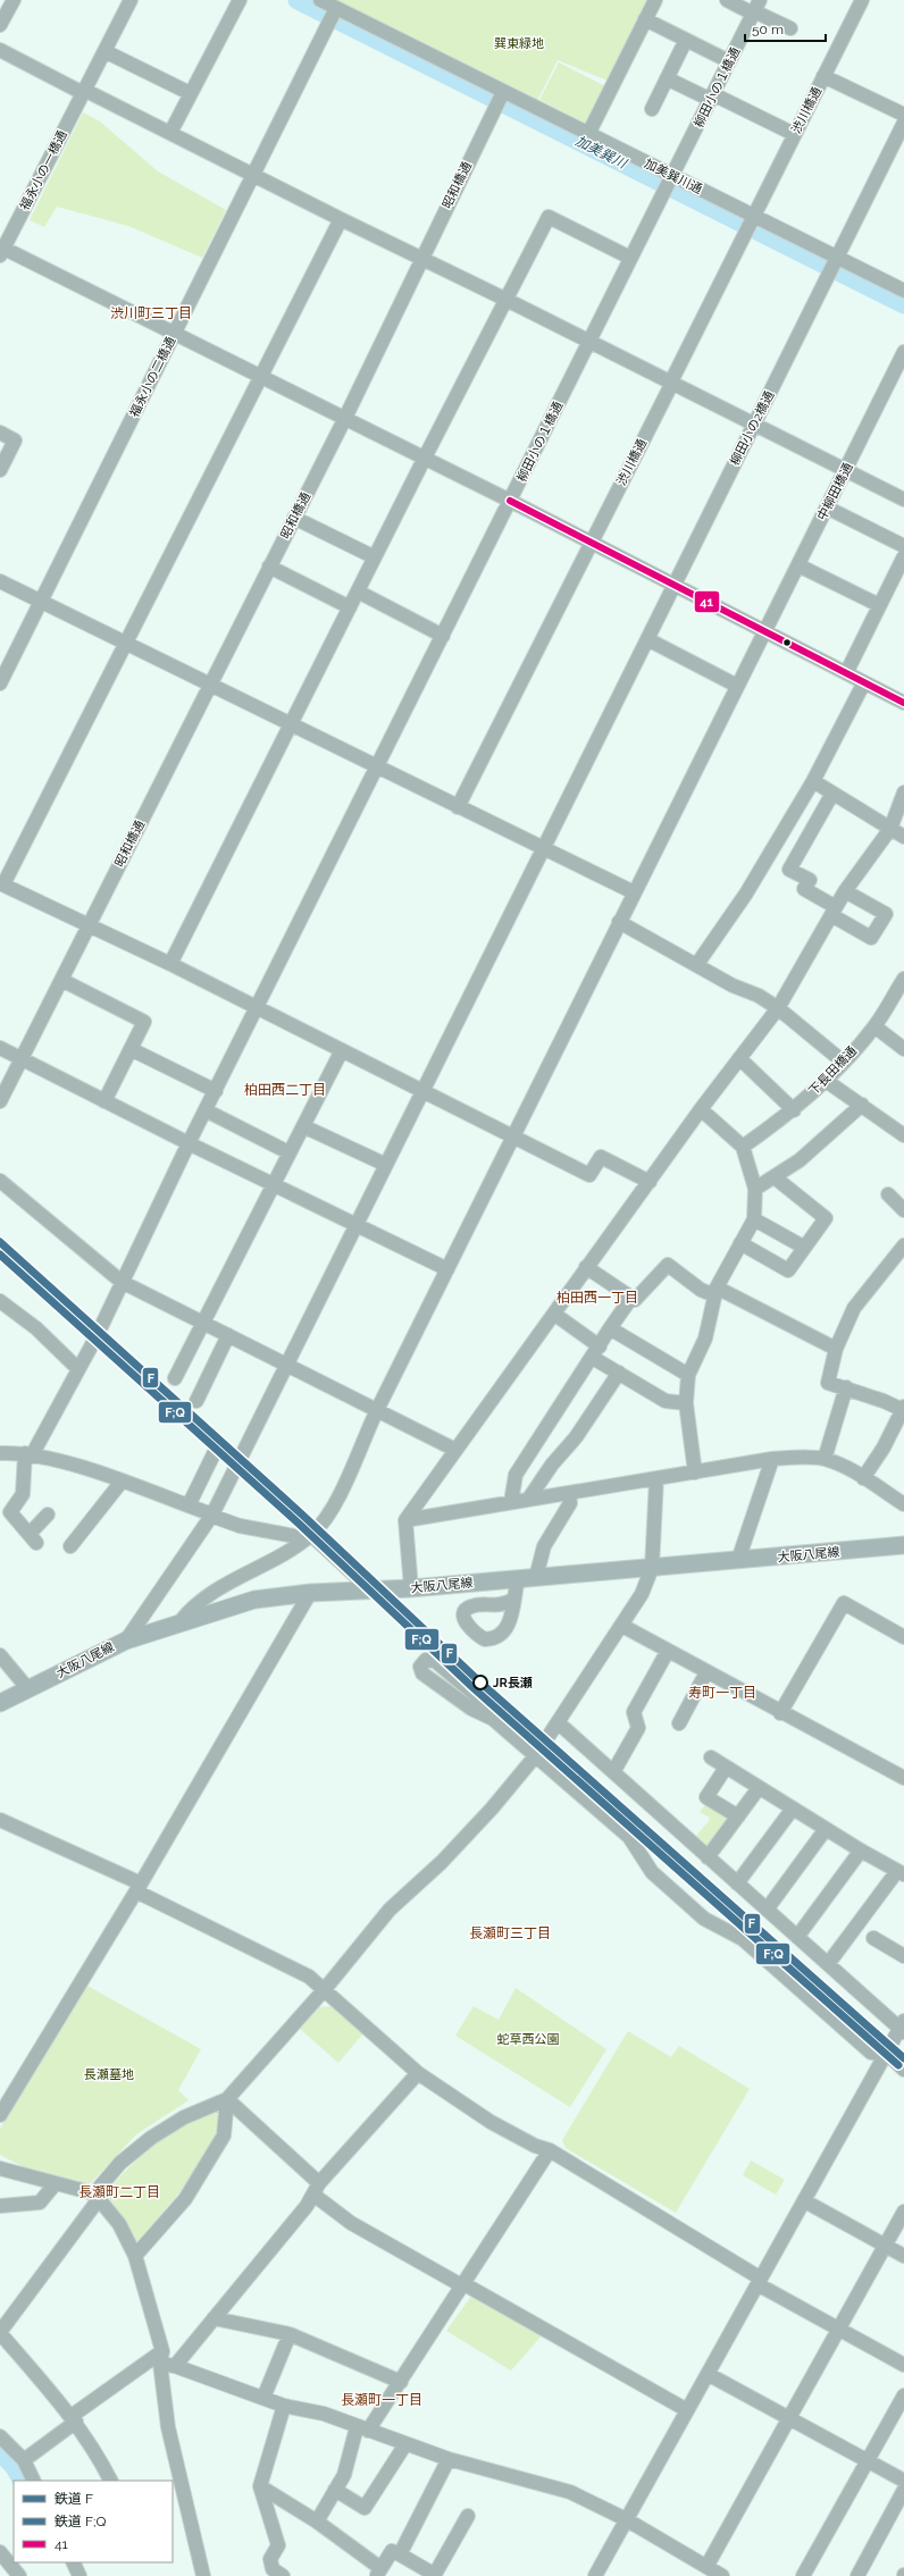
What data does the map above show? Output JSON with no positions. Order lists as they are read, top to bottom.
{
  "streets": {
    "main road": ["大阪八尾線"],
    "street": [
      "柳田小の１橋通",
      "渋川橋通",
      "福永小の一橋通",
      "加美巽川通",
      "昭和橋通",
      "福永小の二橋通",
      "柳田小の2橋通",
      "中柳田橋通",
      "下長田橋通"
    ]
  },
  "crossings": [
    ["柳田小の１橋通", "加美巽川通"],
    ["渋川橋通", "加美巽川通"],
    ["加美巽川通", "昭和橋通"],
    ["加美巽川通", "福永小の二橋通"],
    ["加美巽川通", "柳田小の2橋通"],
    ["柳田小の2橋通", "大阪八尾線"],
    ["中柳田橋通", "大阪八尾線"]
  ],
  "districts": [
    "渋川町三丁目",
    "柏田西二丁目",
    "柏田西一丁目",
    "寿町一丁目",
    "長瀬町三丁目",
    "長瀬町二丁目",
    "長瀬町一丁目"
  ],
  "water": ["加美巽川"],
  "parks": ["巽東緑地", "蛇草西公園", "長瀬墓地"],
  "places": ["JR長瀬"],
  "lines": ["transit line 41", "rail line F", "rail line F;Q"],
  "legend": ["鉄道 F", "鉄道 F;Q", "41"],
  "scale_bar": "50 m"
}
